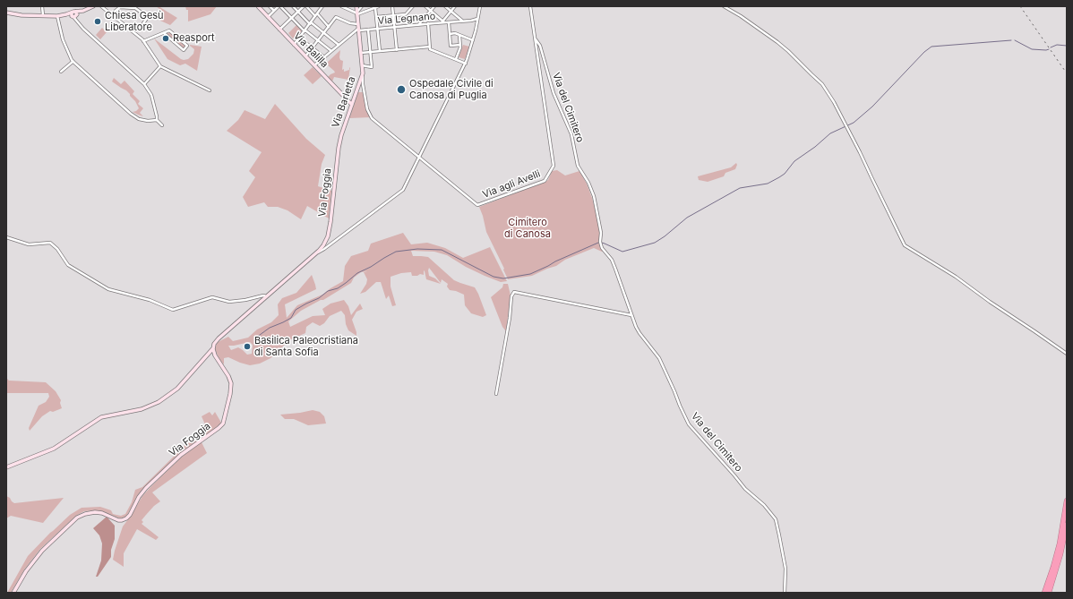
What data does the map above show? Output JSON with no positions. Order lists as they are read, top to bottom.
{
  "streets": {
    "main road": ["Via Balilla", "Via Barletta", "Via Foggia"],
    "street": ["Via Legnano", "Via del Cimitero", "Via agli Avelli"]
  },
  "crossings": [
    ["Via Balilla", "Via Barletta"],
    ["Via Barletta", "Via Foggia"],
    ["Via del Cimitero", "Via agli Avelli"]
  ],
  "parks": ["Cimitero di Canosa"],
  "places": [
    "Chiesa Gesù Liberatore",
    "Reasport",
    "Ospedale Civile di Canosa di Puglia",
    "Basilica Paleocristiana di Santa Sofia"
  ]
}
